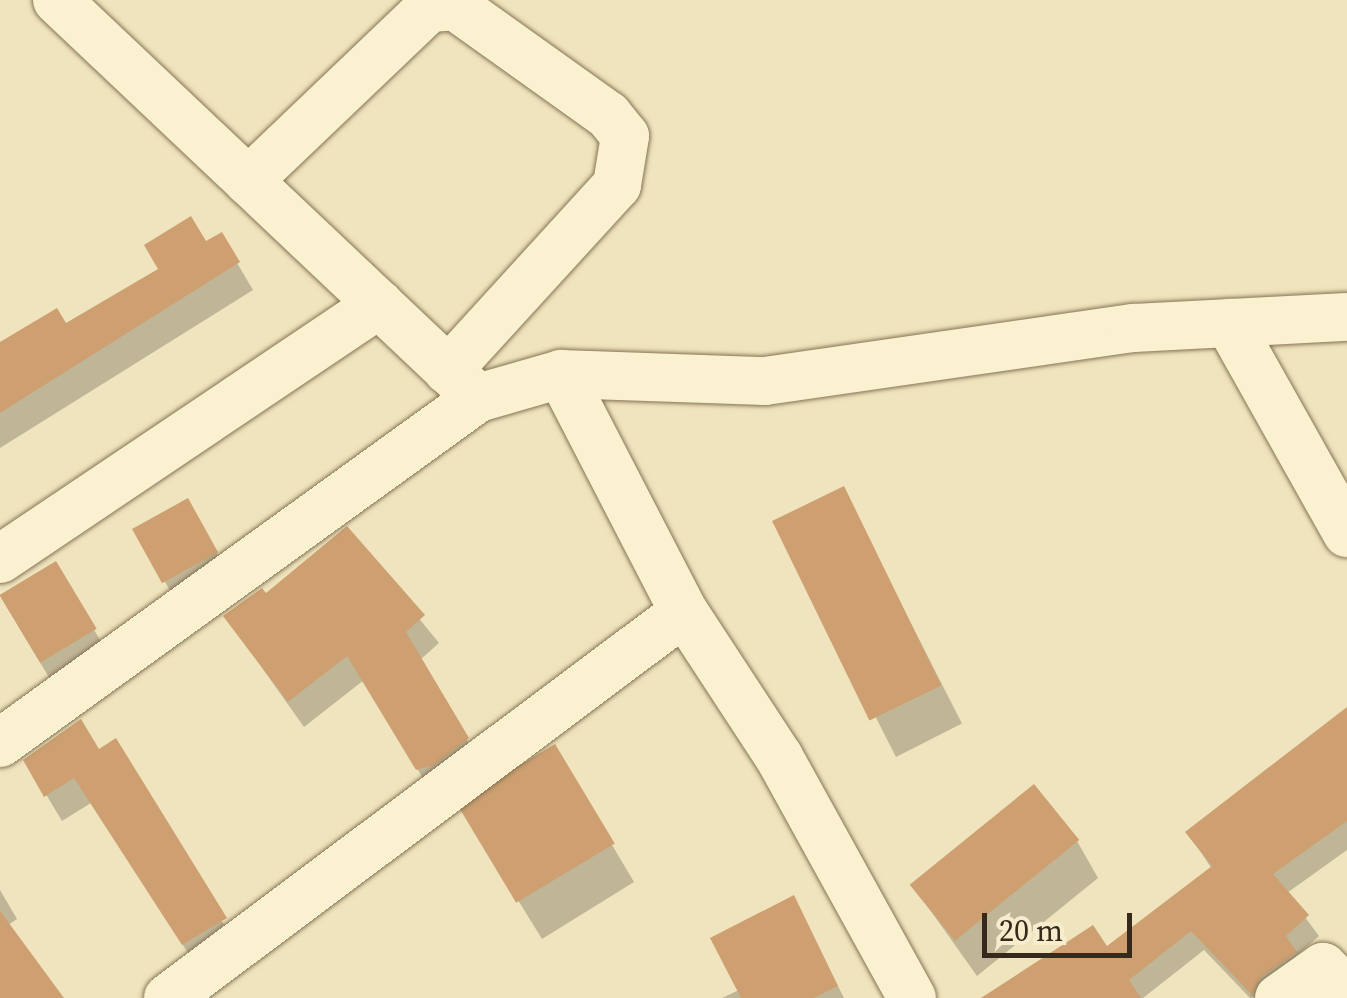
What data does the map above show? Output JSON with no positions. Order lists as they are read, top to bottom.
{
  "scale_bar": "20 m"
}
